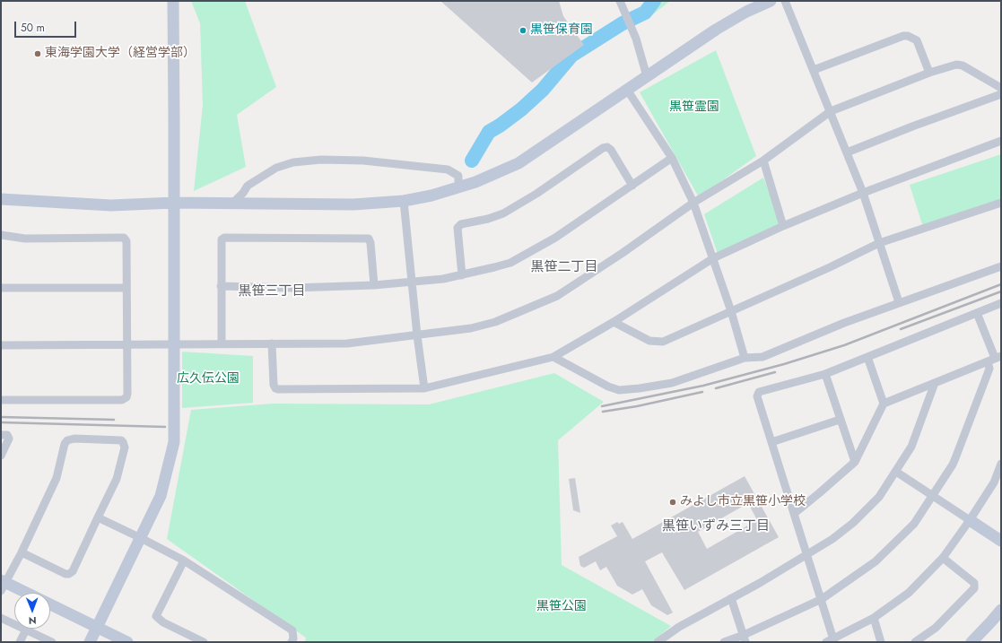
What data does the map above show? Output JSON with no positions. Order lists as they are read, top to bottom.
{
  "districts": ["黒笹二丁目", "黒笹三丁目", "黒笹いずみ三丁目"],
  "parks": ["黒笹霊園", "広久伝公園", "黒笹公園"],
  "places": ["黒笹保育園", "東海学園大学（経営学部）", "みよし市立黒笹小学校"],
  "scale_bar": "50 m",
  "north": "bottom"
}
